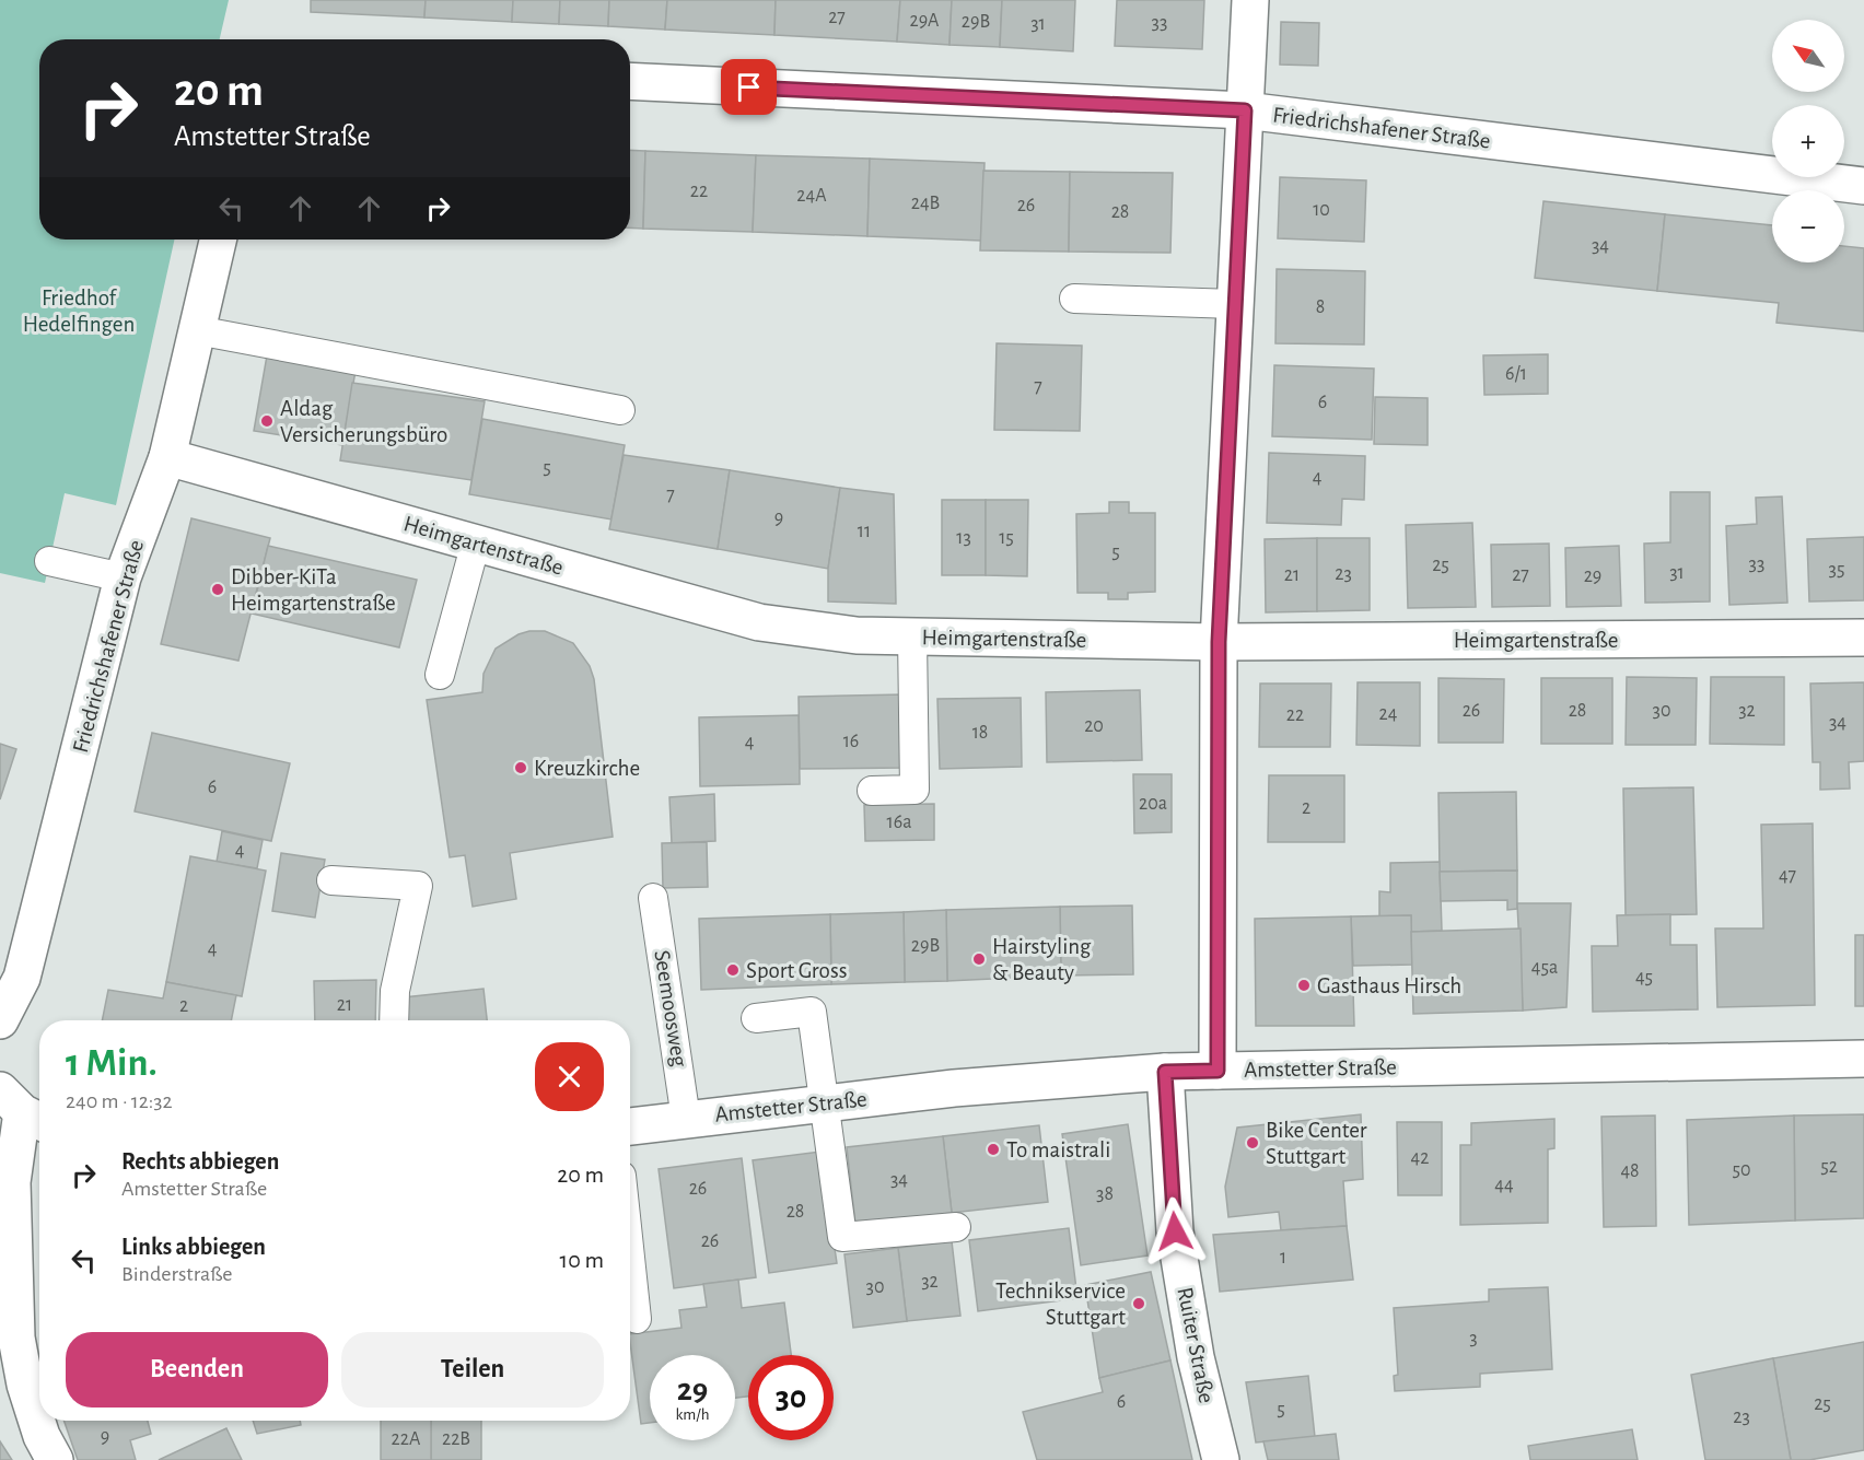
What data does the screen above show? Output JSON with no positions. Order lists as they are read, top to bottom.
{
  "streets": {
    "street": [
      "Friedrichshafener Straße",
      "Heimgartenstraße",
      "Amstetter Straße",
      "Ruiter Straße"
    ],
    "lane": ["Seemoosweg"]
  },
  "crossings": [
    ["Friedrichshafener Straße", "Heimgartenstraße"],
    ["Seemoosweg", "Amstetter Straße"],
    ["Amstetter Straße", "Ruiter Straße"]
  ],
  "parks": ["Friedhof Hedelfingen"],
  "places": [
    "Aldag Versicherungsbüro",
    "Dibber-KiTa Heimgartenstraße",
    "Kreuzkirche",
    "Hairstyling & Beauty",
    "Sport Gross",
    "Gasthaus Hirsch",
    "Bike Center Stuttgart",
    "To maistrali",
    "Technikservice Stuttgart"
  ],
  "house_numbers": [
    "27",
    "29A",
    "29B",
    "33",
    "31",
    "22",
    "24A",
    "24B",
    "26",
    "10",
    "28",
    "34",
    "8",
    "6/1",
    "7",
    "6",
    "5",
    "4",
    "7",
    "9",
    "11",
    "13",
    "15",
    "5",
    "33",
    "25",
    "35",
    "31",
    "23",
    "21",
    "27",
    "29",
    "26",
    "28",
    "30",
    "32",
    "24",
    "22",
    "34",
    "20",
    "18",
    "16",
    "4",
    "6",
    "20a",
    "2",
    "16a",
    "4",
    "47",
    "29B",
    "4",
    "45a",
    "45",
    "21",
    "2",
    "42",
    "52",
    "50",
    "48",
    "34",
    "44",
    "26",
    "38",
    "28",
    "26",
    "1",
    "32",
    "30",
    "3",
    "6",
    "25",
    "5",
    "23",
    "9",
    "22A",
    "22B"
  ],
  "north": "top left",
  "page": {
    "map_buttons": ["+", "−"],
    "turn": ["20 m", "Amstetter Straße"],
    "heading": ["1 Min.", "240 m · 12:32"],
    "list": [
      {
        "name": "Rechts abbiegen",
        "note": "Amstetter Straße",
        "value": "20 m"
      },
      {
        "name": "Links abbiegen",
        "note": "Binderstraße",
        "value": "10 m"
      }
    ],
    "buttons": ["Beenden", "Teilen"],
    "speed": "29 km/h",
    "limit": "30"
  }
}
